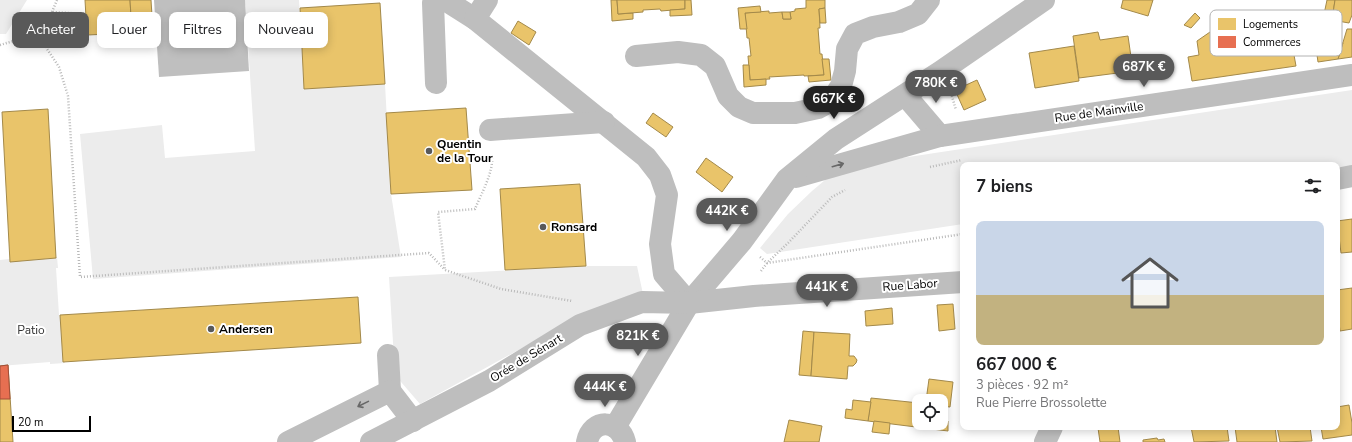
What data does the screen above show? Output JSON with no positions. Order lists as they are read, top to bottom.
{
  "streets": {
    "street": ["Rue de Mainville", "Rue Labor", "Orée de Sénart"]
  },
  "crossings": [
    ["Rue Labor", "Orée de Sénart"]
  ],
  "parks": ["Patio"],
  "places": ["Quentin de la Tour", "Ronsard", "Andersen"],
  "legend": ["Logements", "Commerces"],
  "scale_bar": "20 m",
  "page": {
    "chip": [
      "Acheter",
      "Louer",
      "Filtres",
      "Nouveau"
    ],
    "price": [
      "687K €",
      "780K €",
      "667K €",
      "442K €",
      "441K €",
      "821K €",
      "444K €"
    ],
    "heading": "7 biens",
    "list": [
      {
        "name": "667 000 €",
        "note": "3 pièces · 92 m² · Rue Pierre Brossolette"
      }
    ],
    "scale": "20 m"
  }
}
